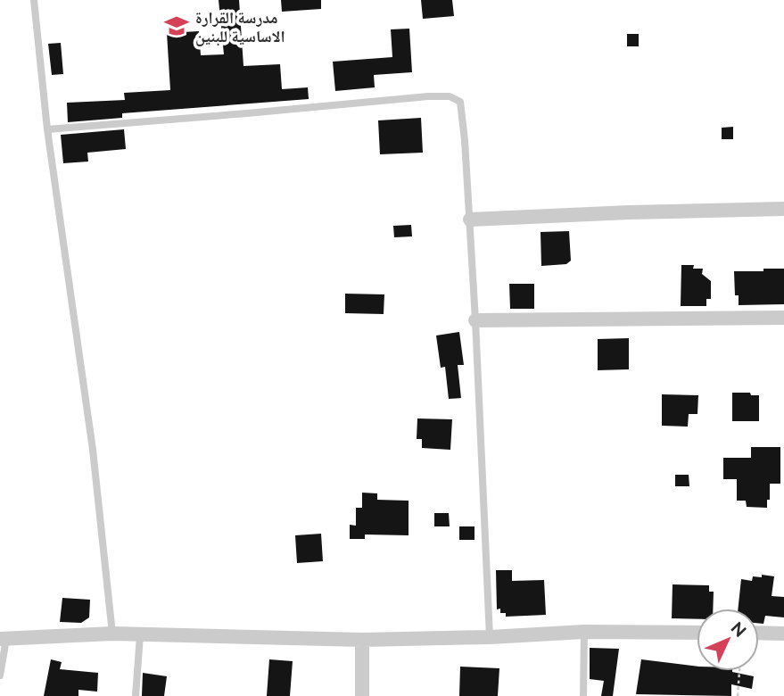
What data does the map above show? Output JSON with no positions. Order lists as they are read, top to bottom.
{
  "places": {
    "school or university": ["مدرسة القرارة الاساسية للبنين"]
  },
  "north": "top right"
}
